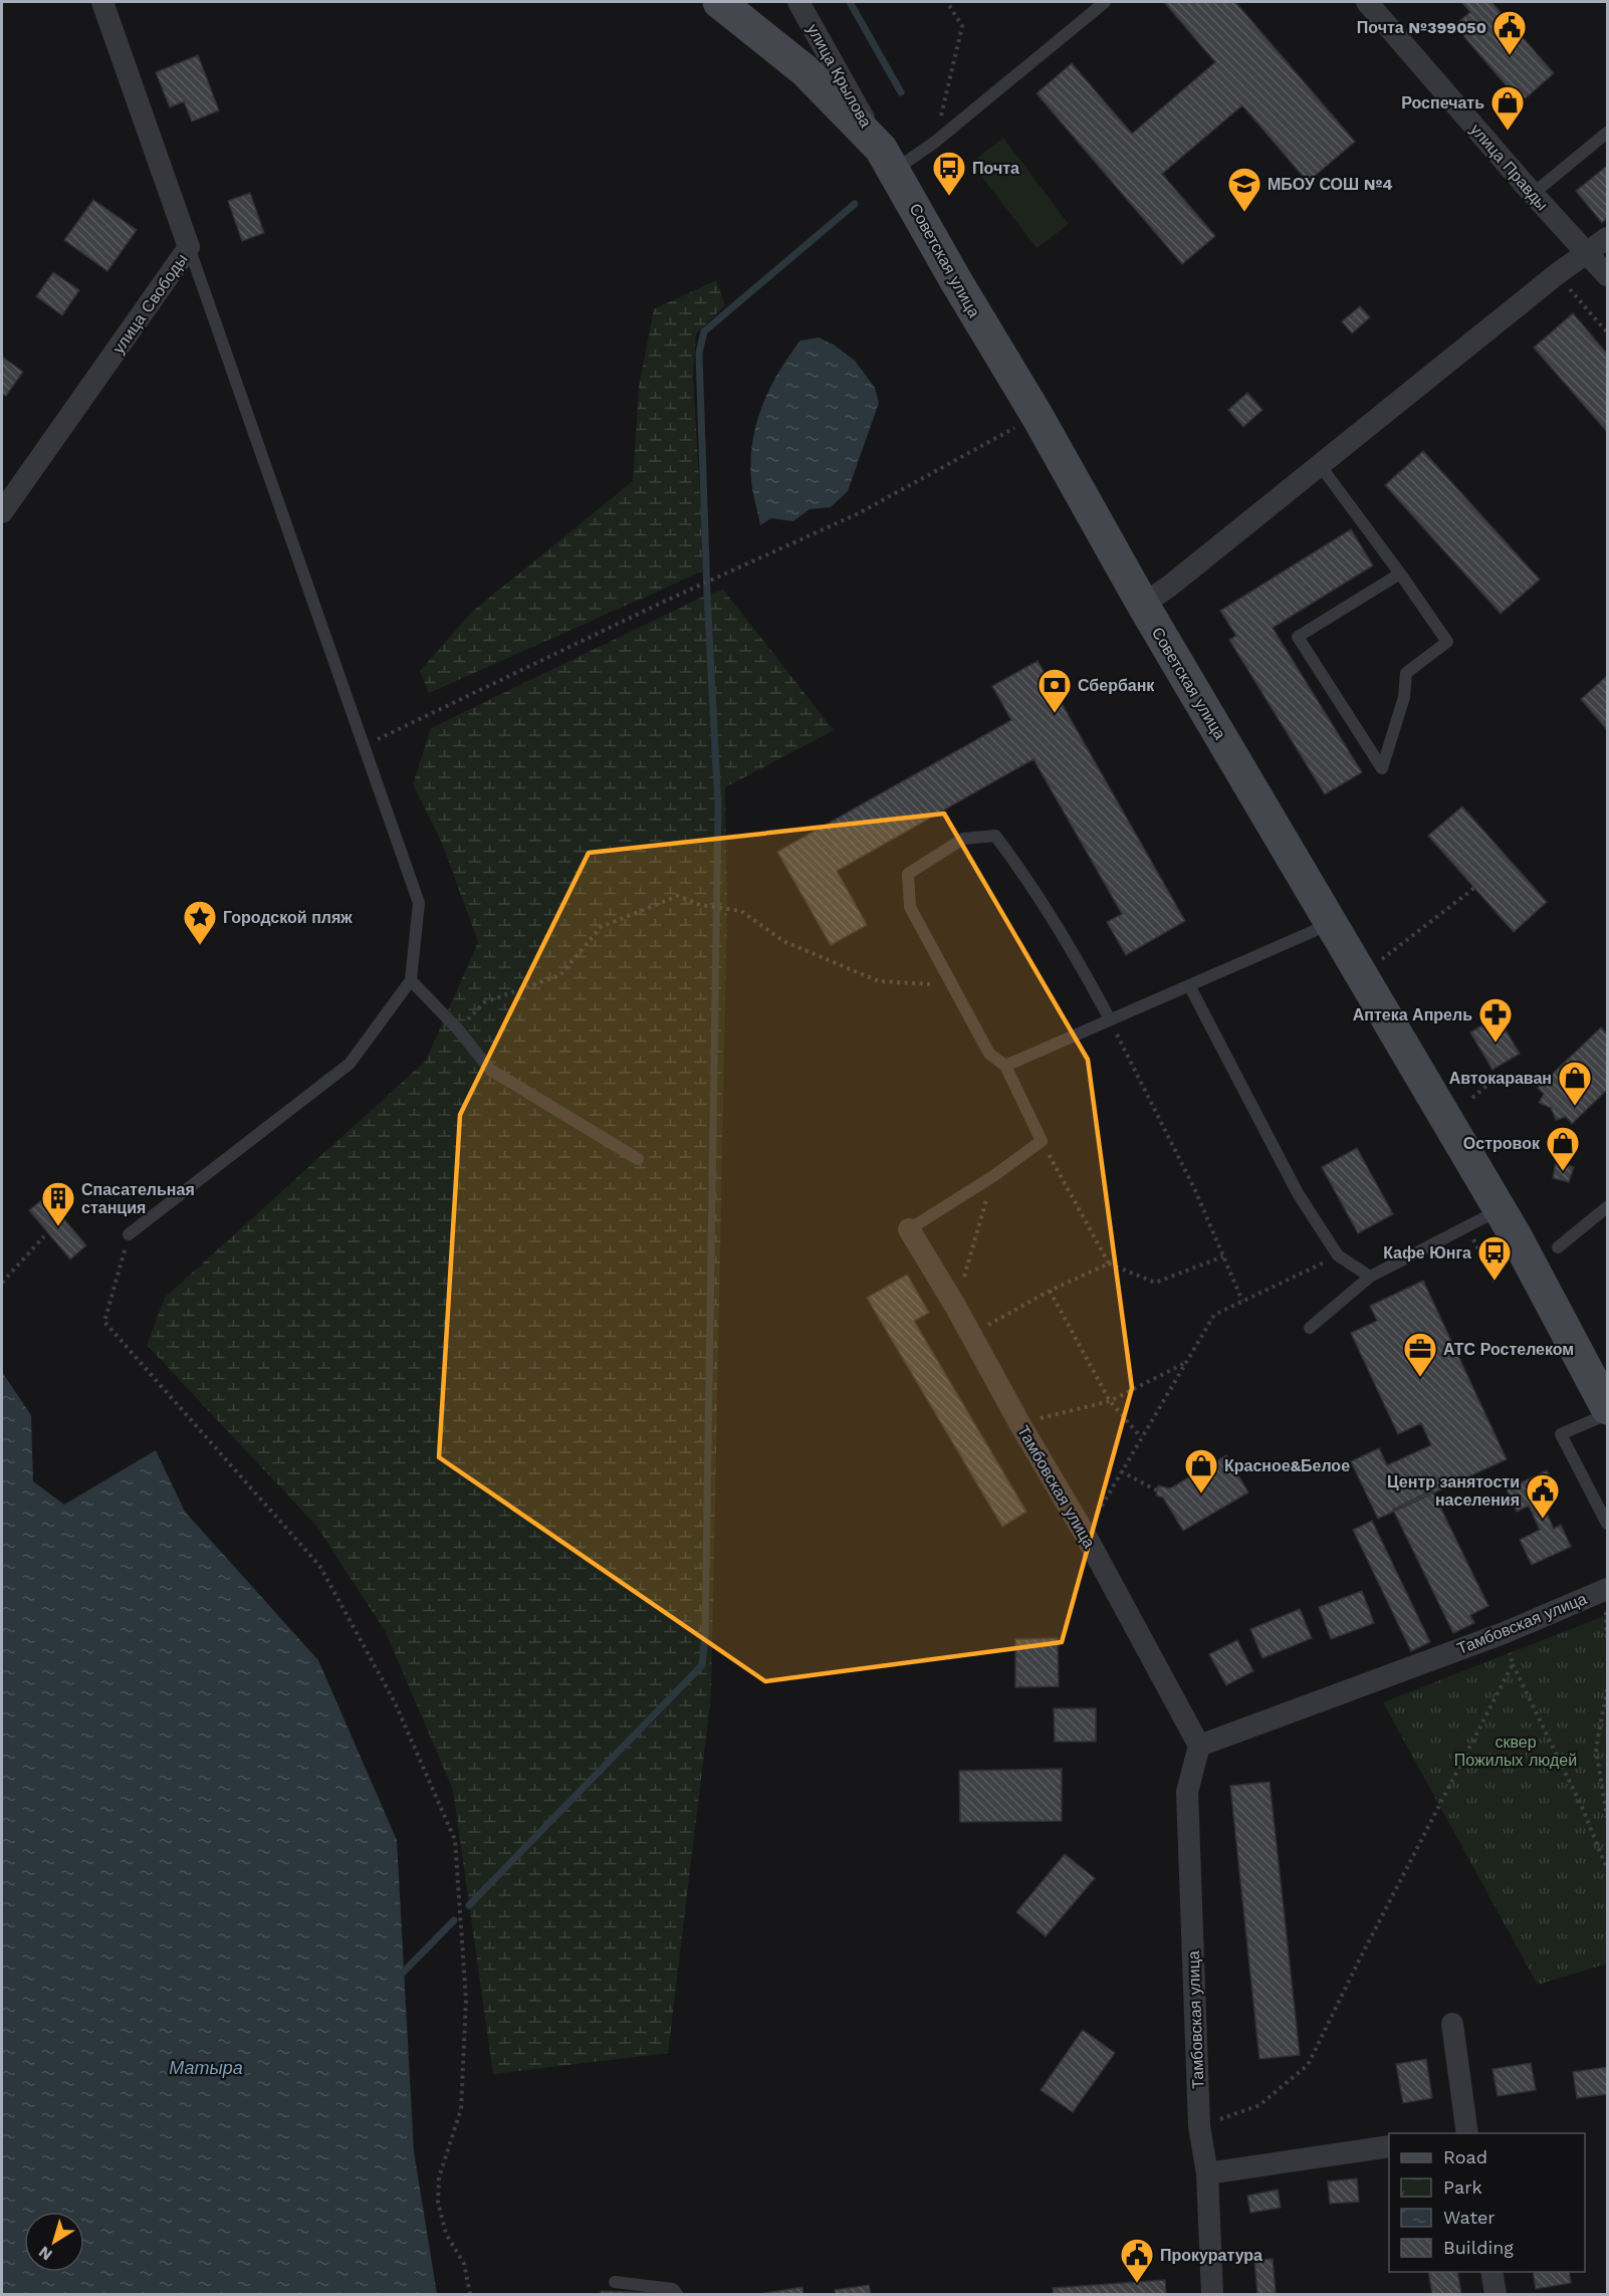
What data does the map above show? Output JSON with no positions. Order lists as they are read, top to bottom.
{
  "streets": {
    "main road": ["Советская улица"],
    "street": [
      "улица Крылова",
      "улица Правды",
      "улица Свободы",
      "Тамбовская улица"
    ]
  },
  "crossings": [
    ["улица Крылова", "Советская улица"]
  ],
  "water": ["Матыра"],
  "parks": ["сквер Пожилых людей"],
  "places": {
    "public building": ["Почта №399050", "Центр занятости населения", "Прокуратура"],
    "shop": [
      "Роспечать",
      "Автокараван",
      "Островок",
      "Красное&Белое"
    ],
    "bus stop": ["Почта", "Кафе Юнга"],
    "school or university": ["МБОУ СОШ №4"],
    "bank": ["Сбербанк"],
    "place": ["Городской пляж"],
    "pharmacy": ["Аптека Апрель"],
    "building": ["Спасательная станция"],
    "office": ["АТС Ростелеком"]
  },
  "legend": [
    "Road",
    "Park",
    "Water",
    "Building"
  ],
  "north": "bottom left"
}
